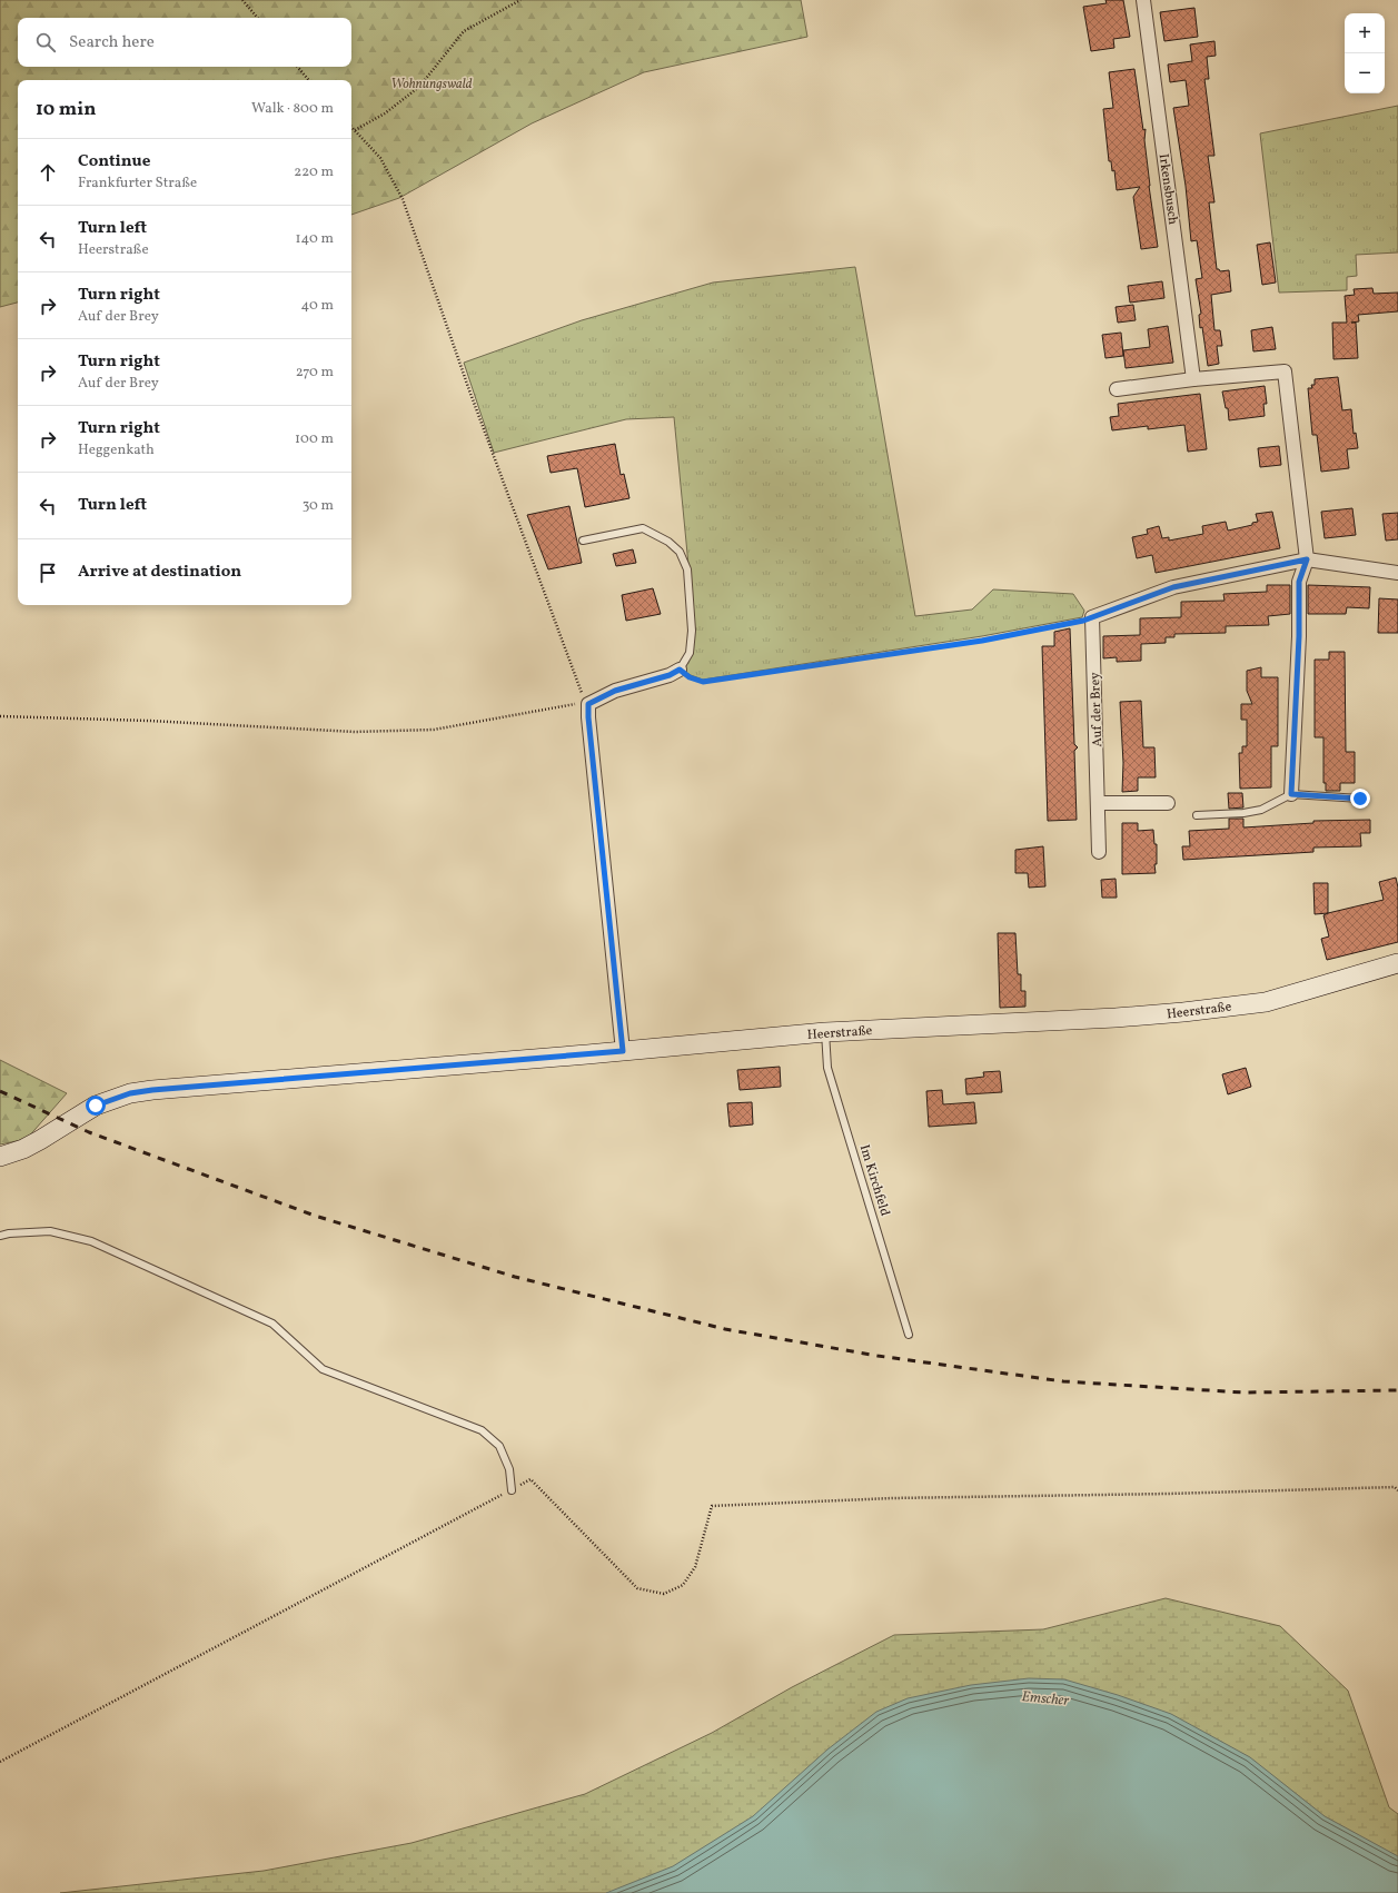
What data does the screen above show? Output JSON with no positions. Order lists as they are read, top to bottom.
{
  "streets": {
    "main road": ["Heerstraße"],
    "street": ["Irkensbusch", "Auf der Brey"],
    "lane": ["Im Kirchfeld"]
  },
  "crossings": [
    ["Heerstraße", "Im Kirchfeld"]
  ],
  "water": ["Emscher"],
  "parks": ["Wohnungswald"],
  "page": {
    "map_buttons": ["+", "−"],
    "search": "Search here",
    "heading": ["10 min", "Walk · 800 m"],
    "list": [
      ["Continue", "Frankfurter Straße", "220 m"],
      ["Turn left", "Heerstraße", "140 m"],
      ["Turn right", "Auf der Brey", "40 m"],
      ["Turn right", "Auf der Brey", "270 m"],
      ["Turn right", "Heggenkath", "100 m"],
      ["Turn left", "30 m"],
      "Arrive at destination"
    ]
  }
}
